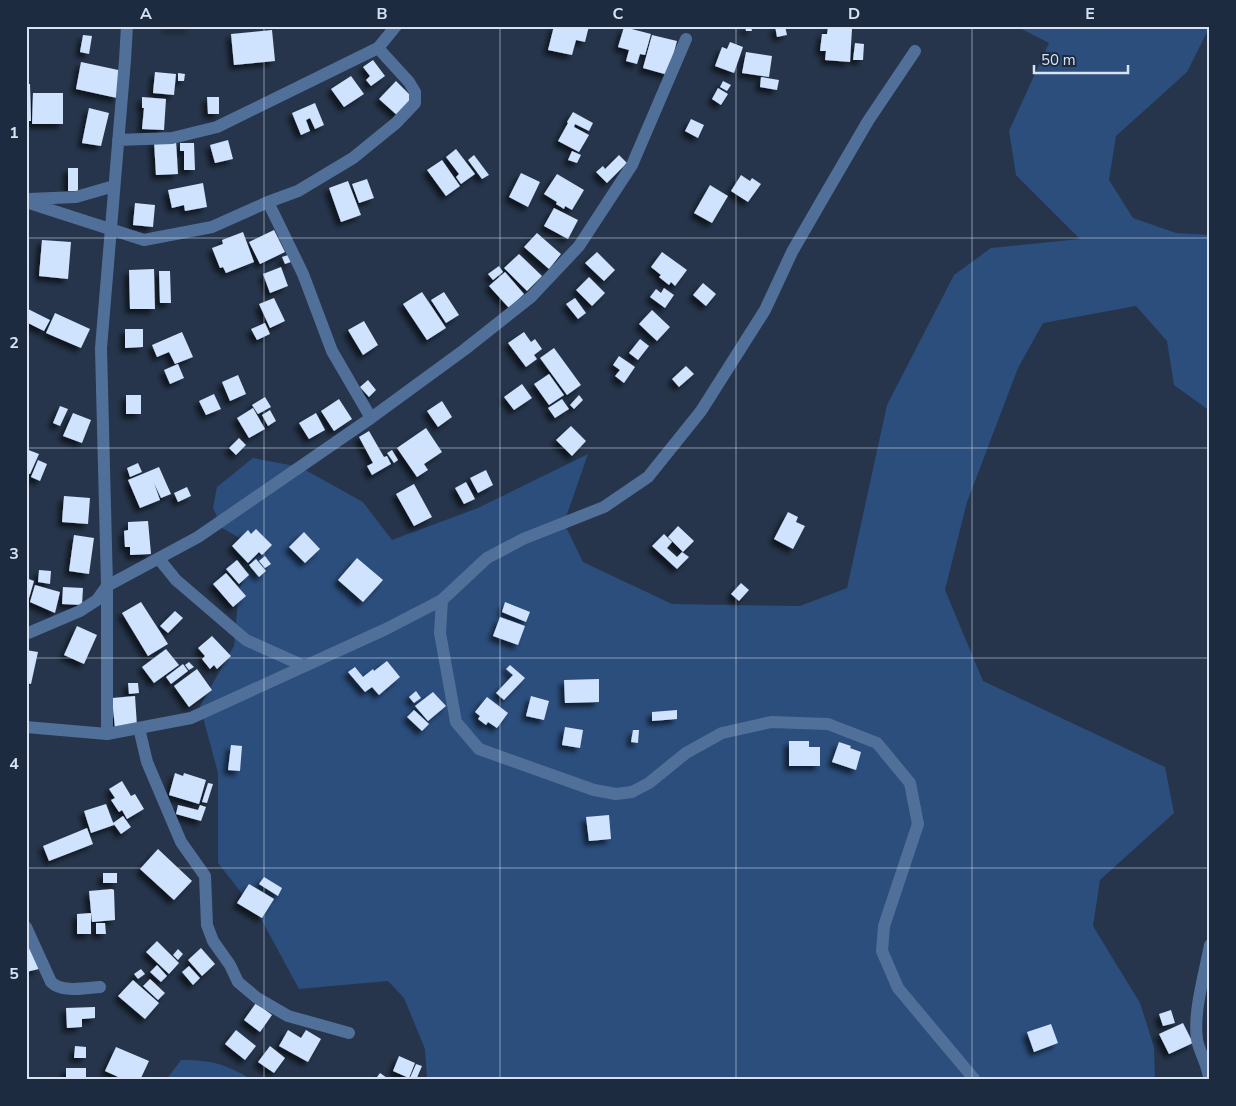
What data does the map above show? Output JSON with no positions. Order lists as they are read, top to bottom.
{
  "scale_bar": "50 m",
  "grid": {
    "columns": [
      "A",
      "B",
      "C",
      "D",
      "E"
    ],
    "rows": [
      "1",
      "2",
      "3",
      "4",
      "5"
    ]
  }
}
